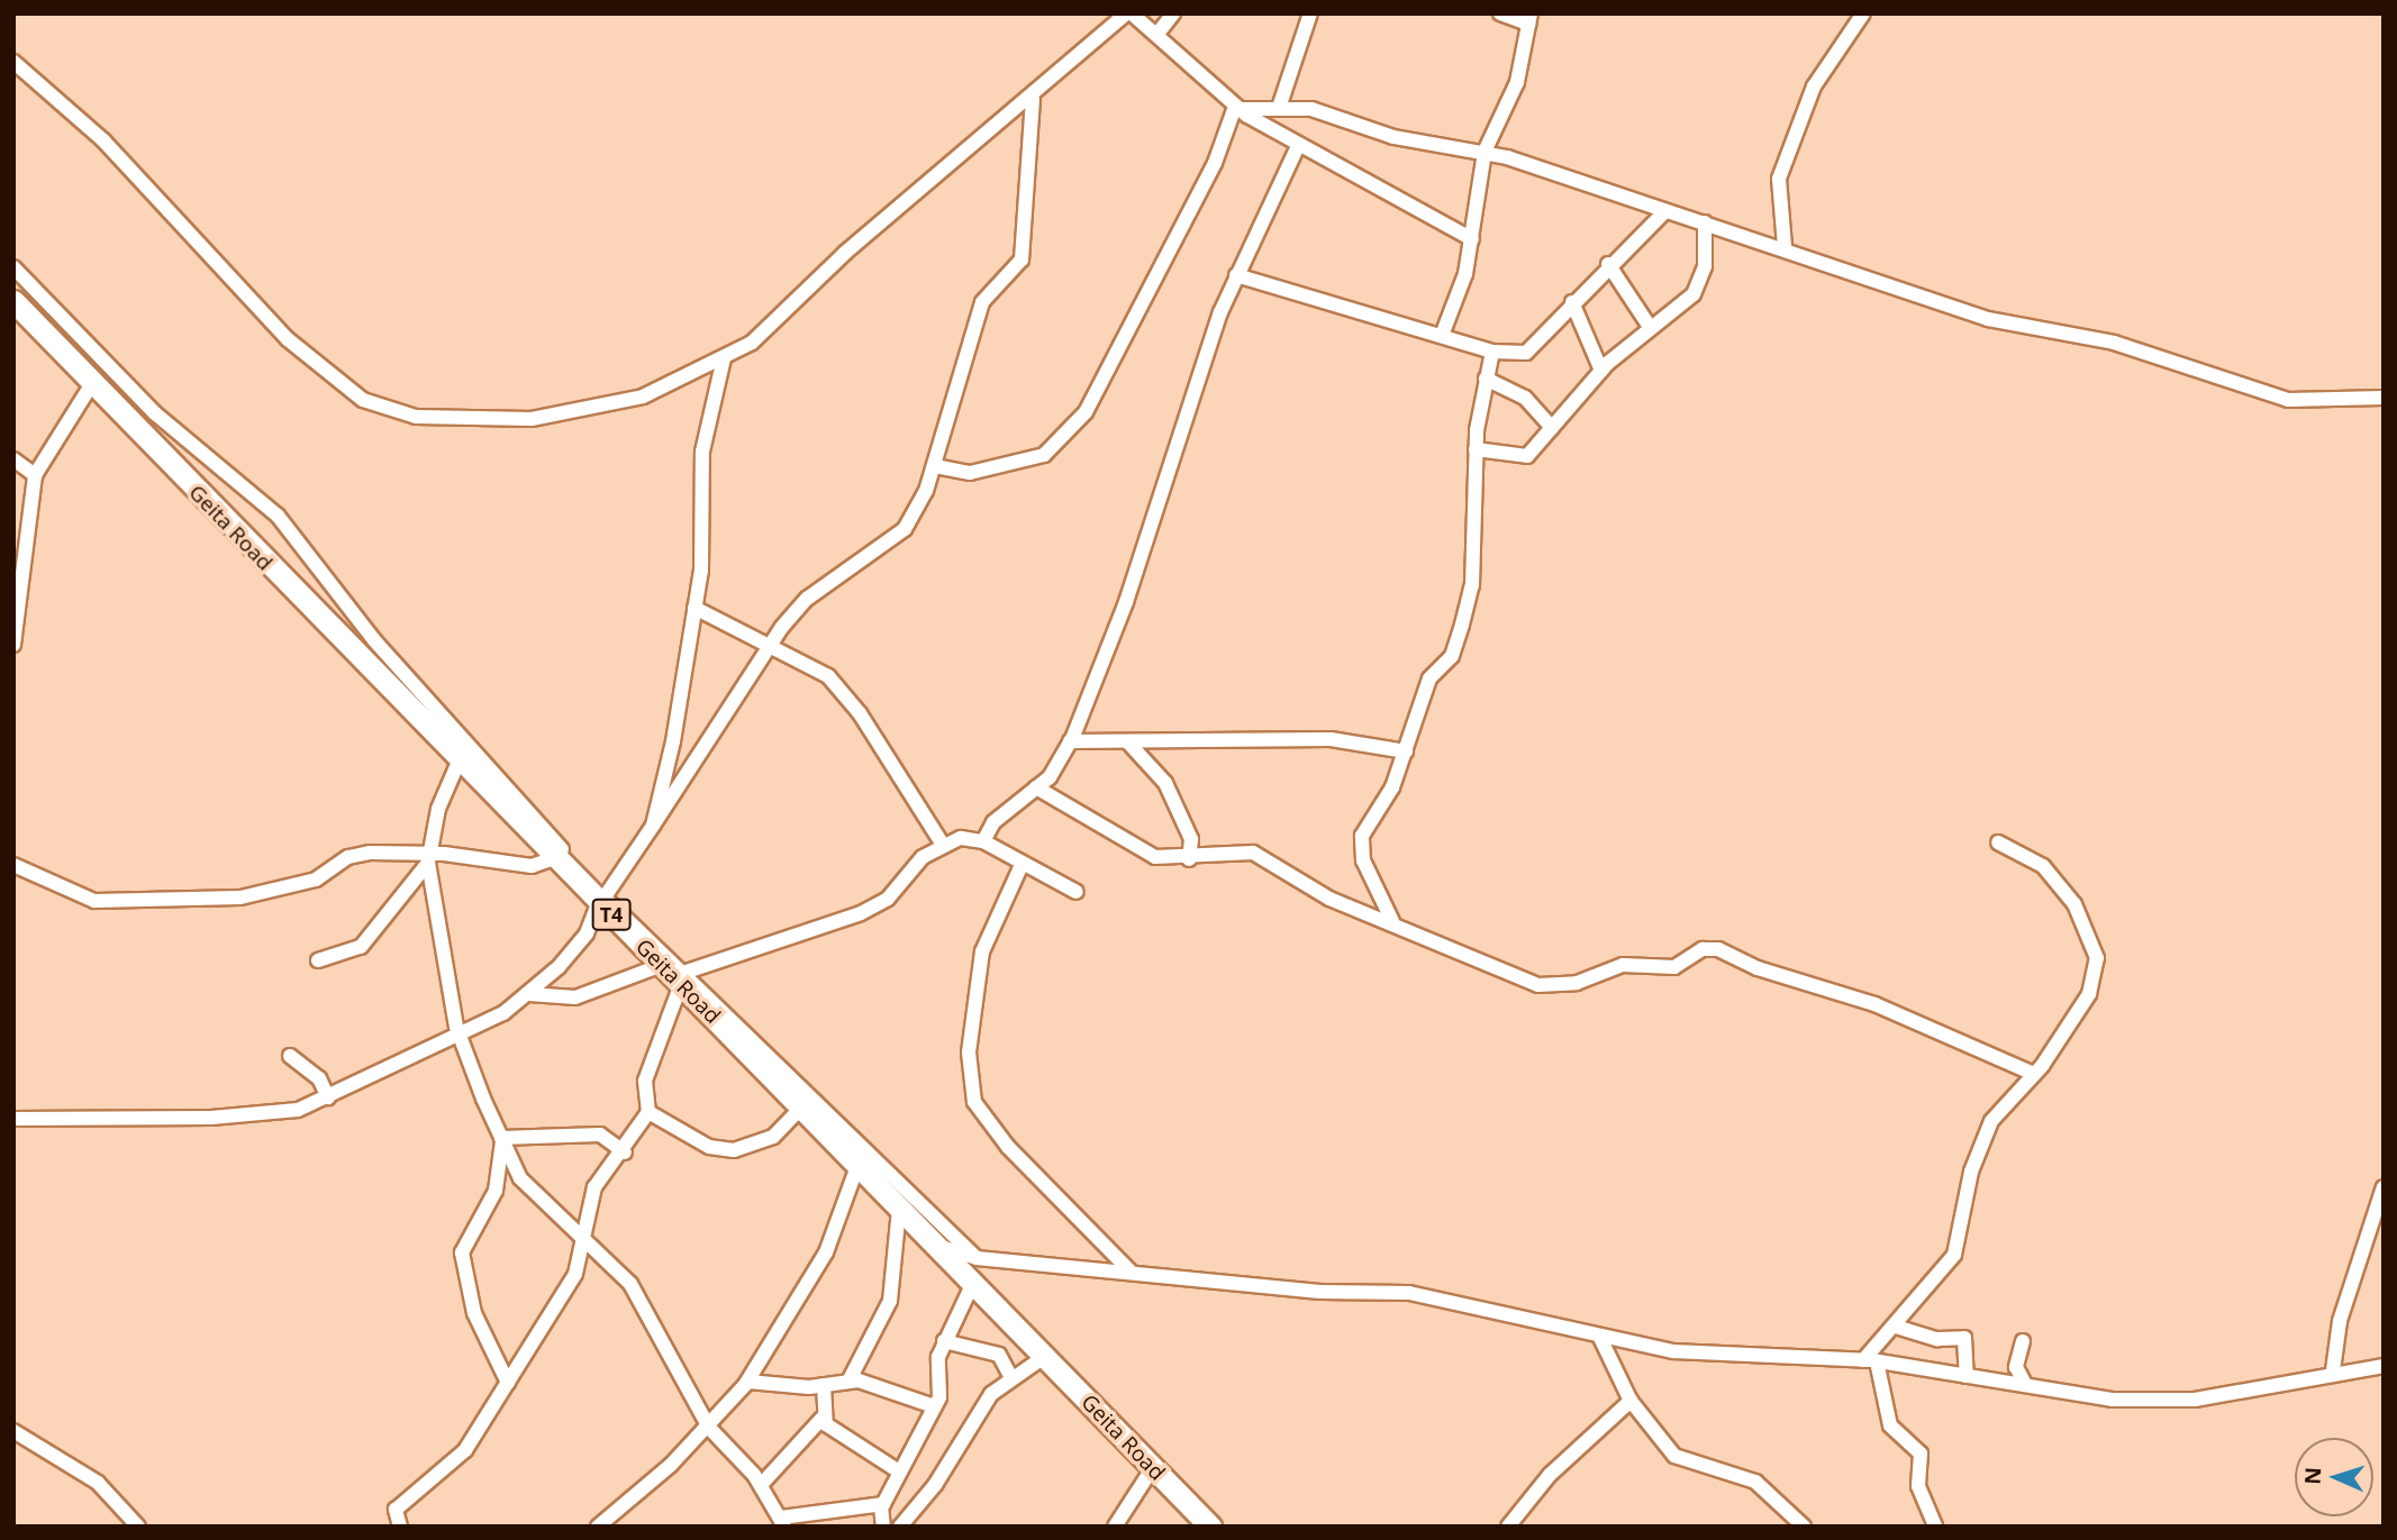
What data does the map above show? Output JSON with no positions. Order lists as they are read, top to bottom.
{
  "streets": {
    "highway": ["Geita Road", "T4"]
  },
  "north": "left"
}
